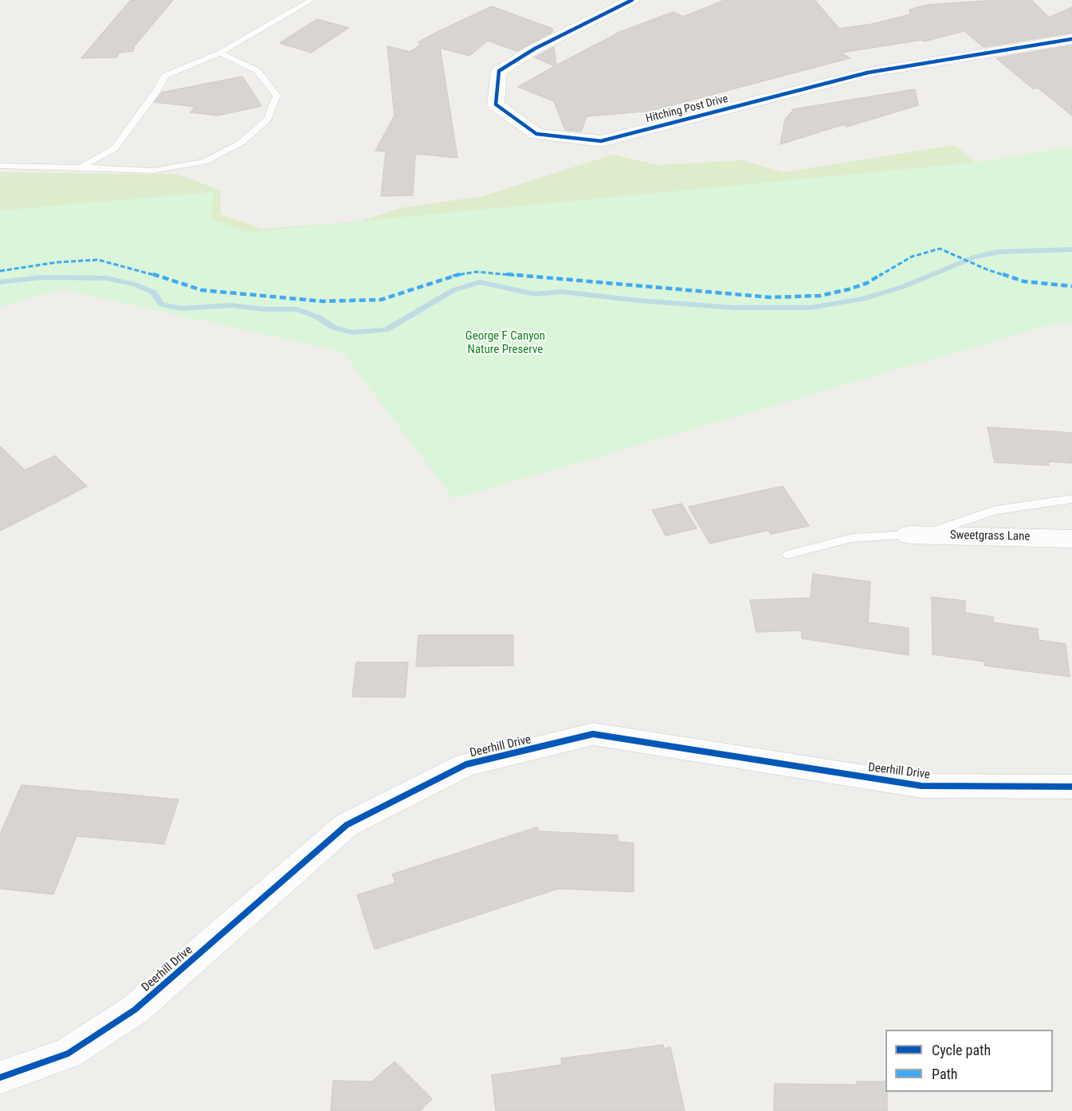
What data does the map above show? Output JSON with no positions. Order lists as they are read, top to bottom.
{
  "streets": {
    "street": ["Hitching Post Drive", "Sweetgrass Lane", "Deerhill Drive"]
  },
  "parks": ["George F Canyon Nature Preserve"],
  "legend": ["Cycle path", "Path"]
}
